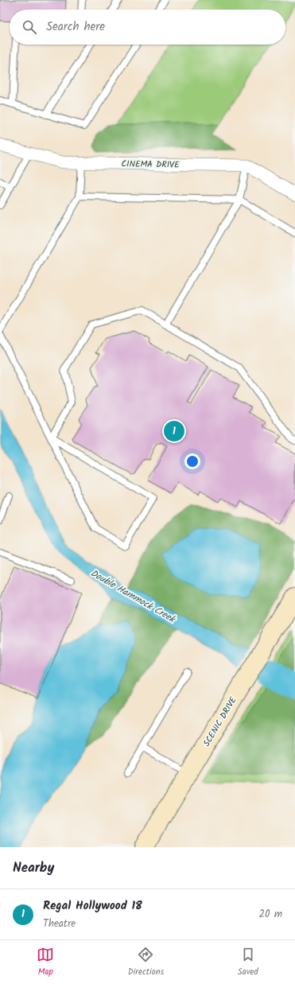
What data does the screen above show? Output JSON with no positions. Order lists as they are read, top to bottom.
{
  "streets": {
    "street": ["CINEMA DRIVE", "SCENIC DRIVE"]
  },
  "water": ["Double Hammock Creek"],
  "page": {
    "search": "Search here",
    "pins": "1",
    "heading": "Nearby",
    "list": [
      {
        "mark": "1",
        "name": "Regal Hollywood 18",
        "note": "Theatre",
        "value": "20 m"
      }
    ],
    "nav": ["Map", "Directions", "Saved"]
  }
}
